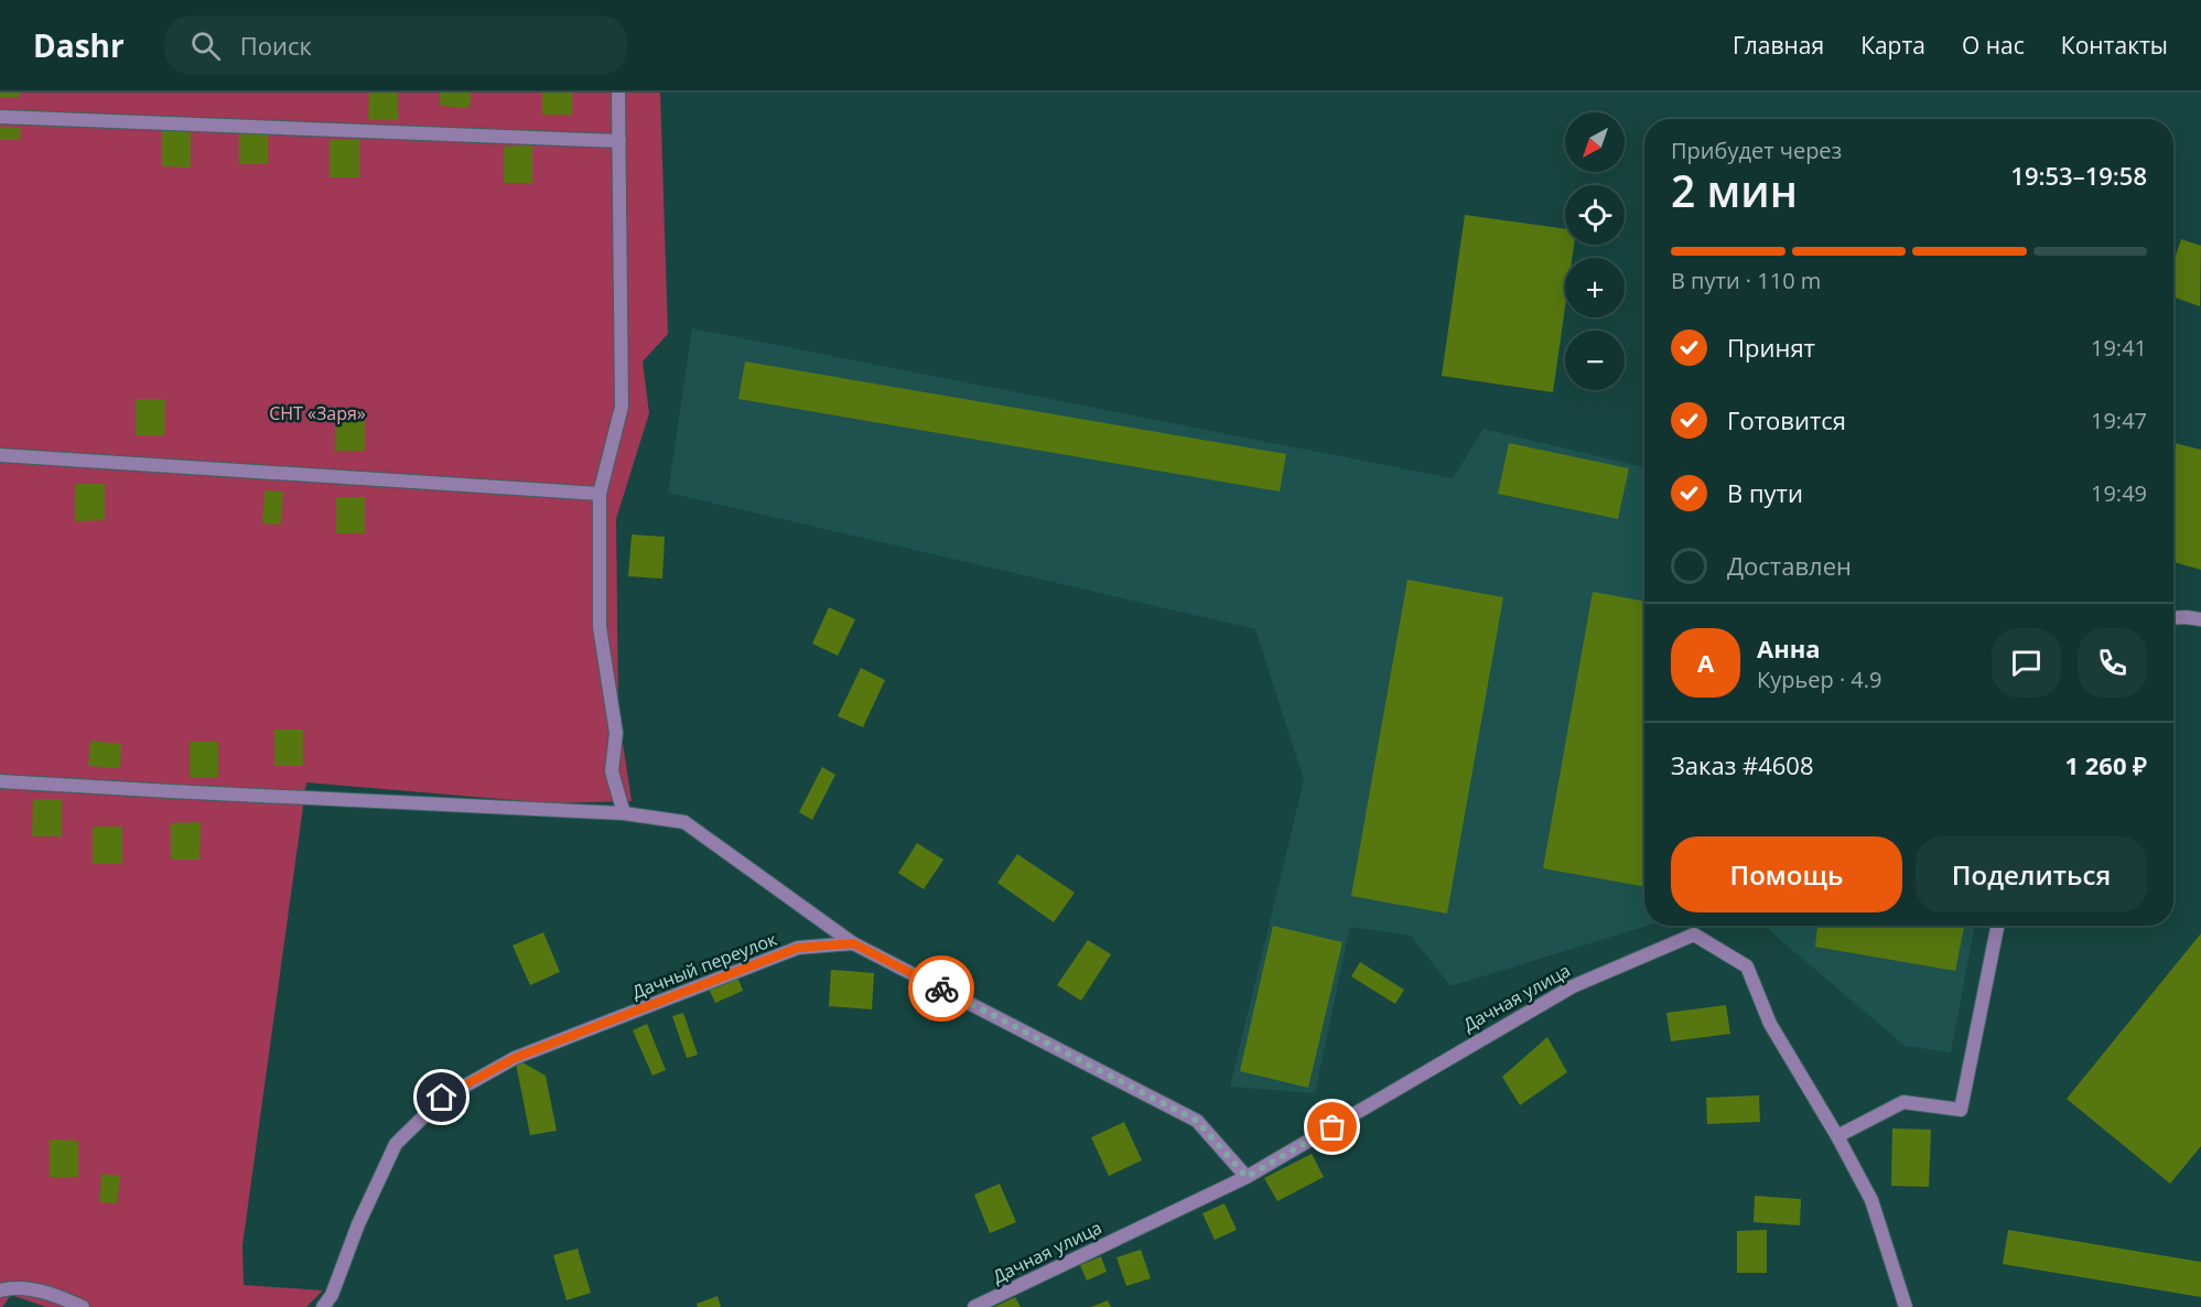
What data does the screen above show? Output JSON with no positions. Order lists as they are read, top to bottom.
{
  "streets": {
    "street": ["Дачный переулок", "Дачная улица"]
  },
  "parks": ["СНТ «Заря»"],
  "north": "bottom left",
  "page": {
    "header": "Dashr",
    "search": "Поиск",
    "nav": [
      "Главная",
      "Карта",
      "О нас",
      "Контакты"
    ],
    "map_buttons": ["+", "−"],
    "heading": ["2 мин", "Прибудет через", "19:53–19:58"],
    "panel": [
      "Анна",
      "Курьер · 4.9",
      "Заказ #4608",
      "1 260 ₽"
    ],
    "bar": "В пути · 110 m",
    "list": [
      ["Принят", "19:41"],
      ["Готовится", "19:47"],
      ["В пути", "19:49"],
      "Доставлен"
    ],
    "round": "А",
    "buttons": ["Помощь", "Поделиться"]
  }
}
